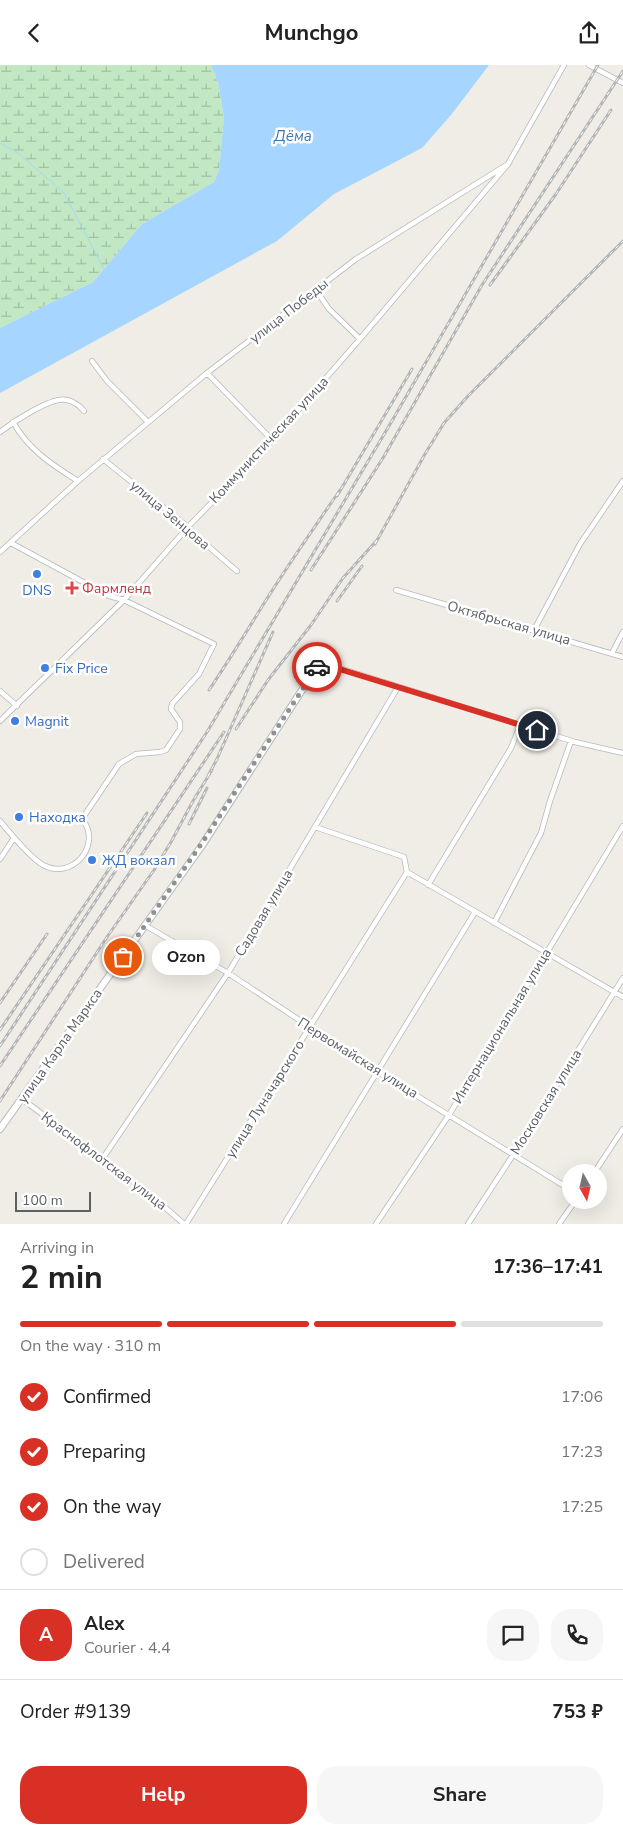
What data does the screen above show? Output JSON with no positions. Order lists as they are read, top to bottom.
{
  "streets": {
    "street": [
      "улица Победы",
      "Коммунистическая улица",
      "улица Зенцова",
      "Октябрьская улица",
      "Садовая улица",
      "Интернациональная улица",
      "улица Карла Маркса",
      "Первомайская улица",
      "улица Луначарского",
      "Московская улица",
      "Краснофлотская улица"
    ]
  },
  "crossings": [
    ["улица Победы", "Коммунистическая улица"],
    ["улица Победы", "улица Зенцова"],
    ["Коммунистическая улица", "улица Зенцова"],
    ["Садовая улица", "Первомайская улица"],
    ["Садовая улица", "Краснофлотская улица"],
    ["Интернациональная улица", "Первомайская улица"],
    ["улица Карла Маркса", "Первомайская улица"],
    ["улица Карла Маркса", "Краснофлотская улица"],
    ["Первомайская улица", "улица Луначарского"],
    ["Первомайская улица", "Московская улица"],
    ["улица Луначарского", "Краснофлотская улица"]
  ],
  "water": ["Дёма"],
  "places": {
    "other": [
      "DNS",
      "Fix Price",
      "Magnit",
      "Находка",
      "ЖД вокзал",
      "Ozon"
    ],
    "health": ["Фармленд"]
  },
  "scale_bar": "100 m",
  "north": "bottom",
  "page": {
    "header": "Munchgo",
    "bubble": "Ozon",
    "scale": "100 m",
    "heading": ["2 min", "Arriving in", "17:36–17:41"],
    "panel": [
      "Alex",
      "Courier · 4.4",
      "Order #9139",
      "753 ₽"
    ],
    "bar": "On the way · 310 m",
    "list": [
      ["Confirmed", "17:06"],
      ["Preparing", "17:23"],
      ["On the way", "17:25"],
      "Delivered"
    ],
    "round": "A",
    "buttons": ["Help", "Share"]
  }
}
